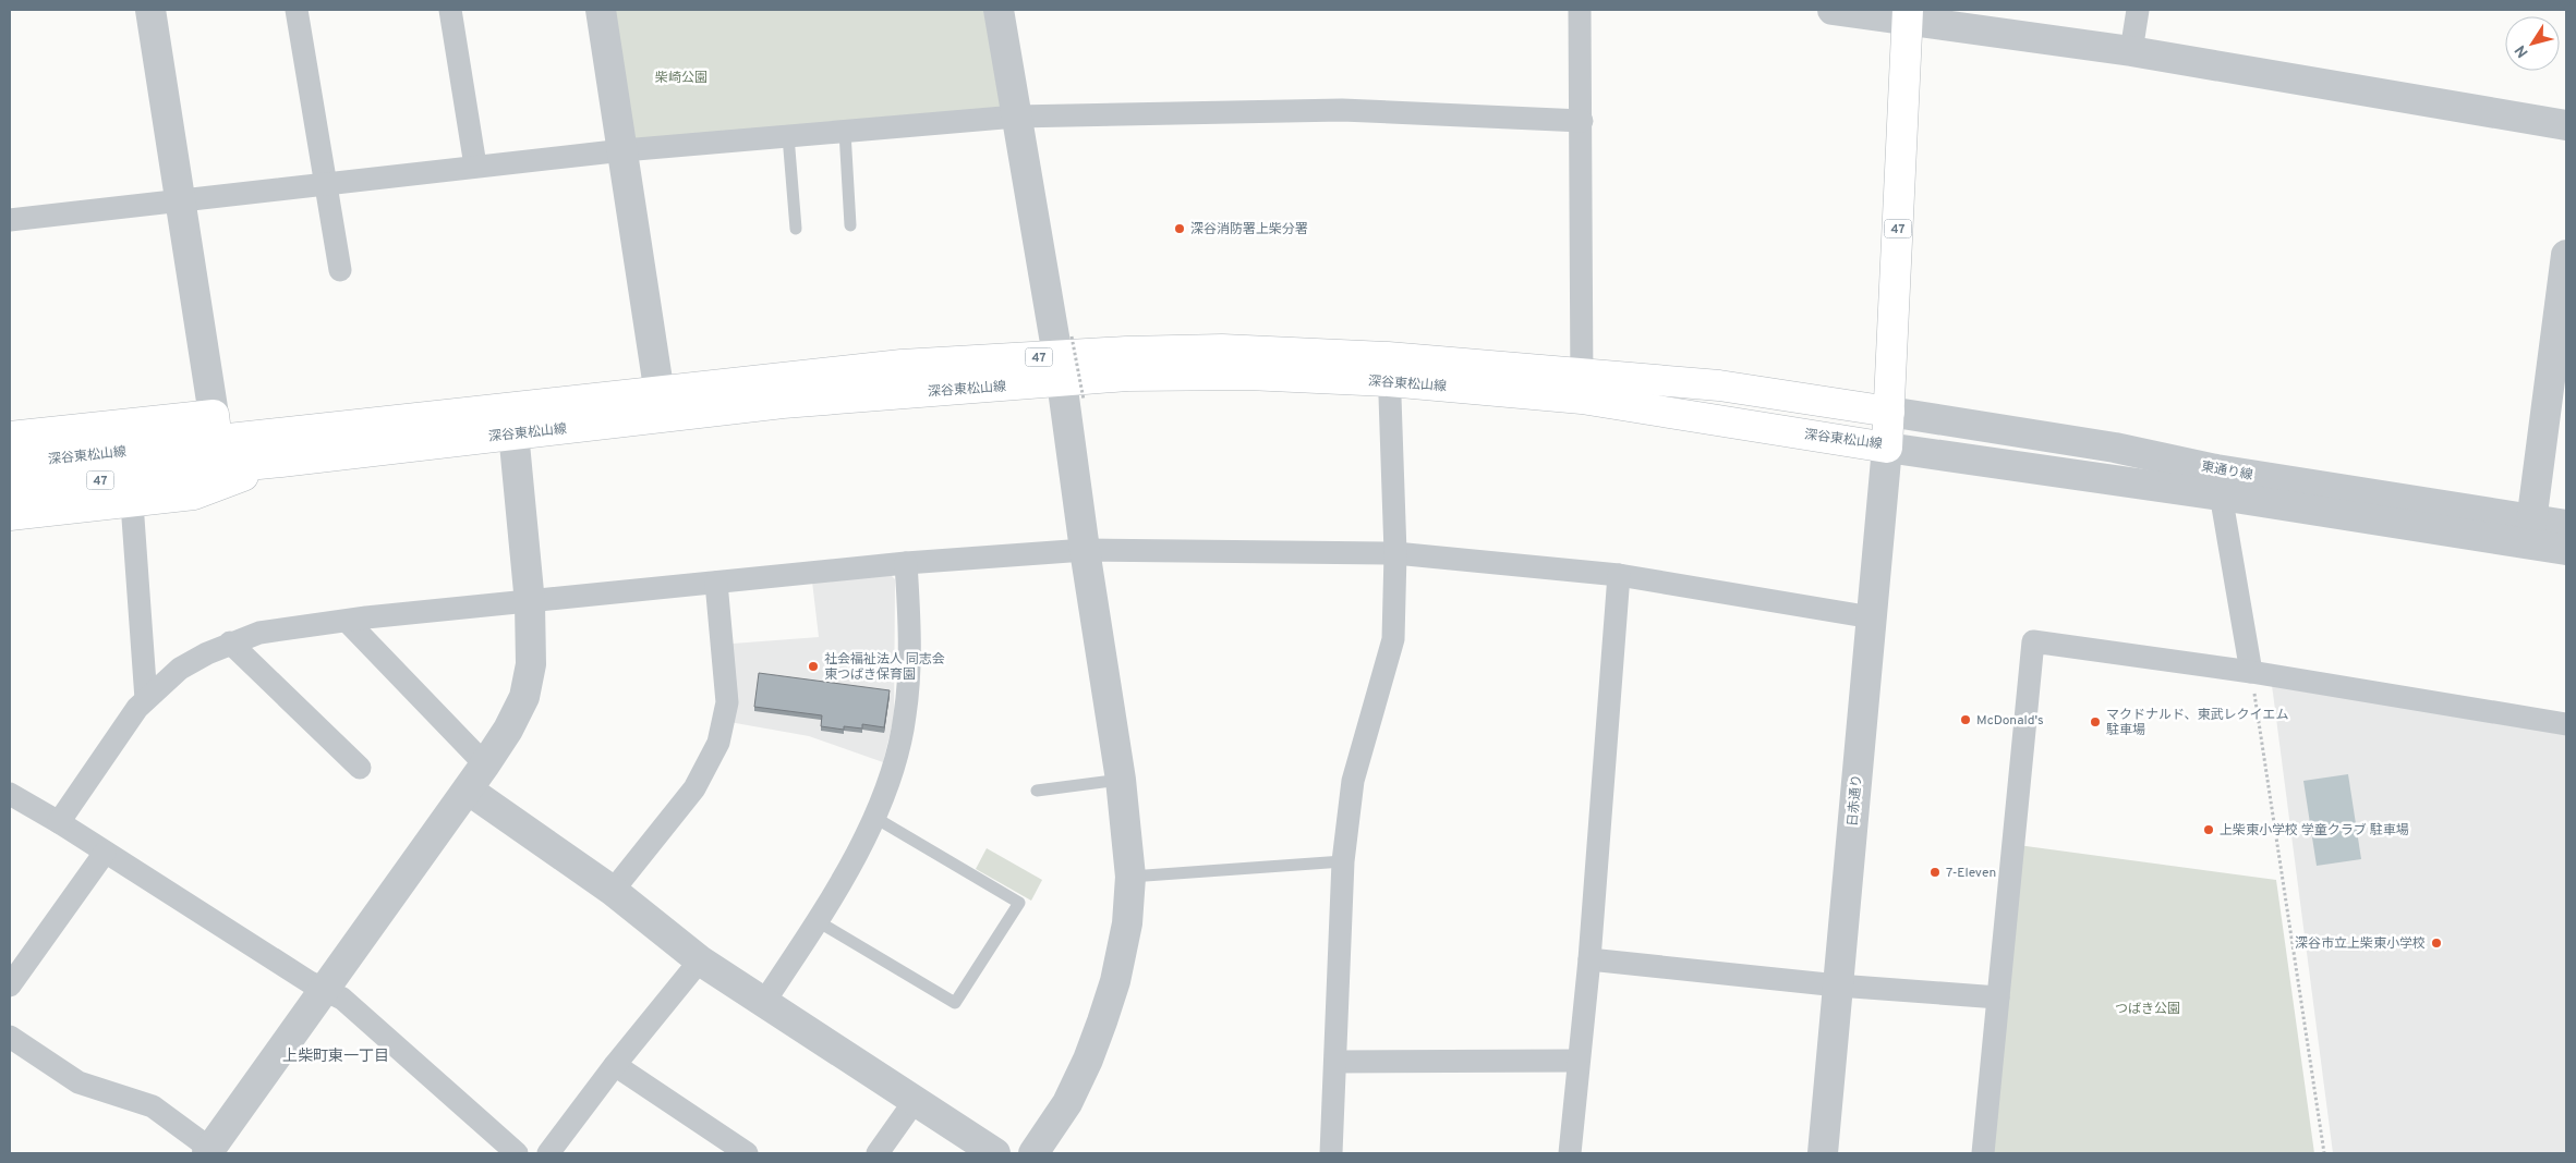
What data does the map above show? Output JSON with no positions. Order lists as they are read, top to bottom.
{
  "streets": {
    "main road": ["47", "深谷東松山線"],
    "street": ["東通り線", "日赤通り"]
  },
  "crossings": [
    ["深谷東松山線", "東通り線"],
    ["深谷東松山線", "日赤通り"],
    ["東通り線", "日赤通り"]
  ],
  "districts": ["上柴町東一丁目"],
  "parks": ["柴崎公園", "つばき公園"],
  "places": [
    "深谷消防署上柴分署",
    "社会福祉法人 同志会 東つばき保育園",
    "McDonald's",
    "マクドナルド、東武レクイエム 駐車場",
    "上柴東小学校 学童クラブ 駐車場",
    "7-Eleven",
    "深谷市立上柴東小学校"
  ],
  "north": "bottom left"
}
